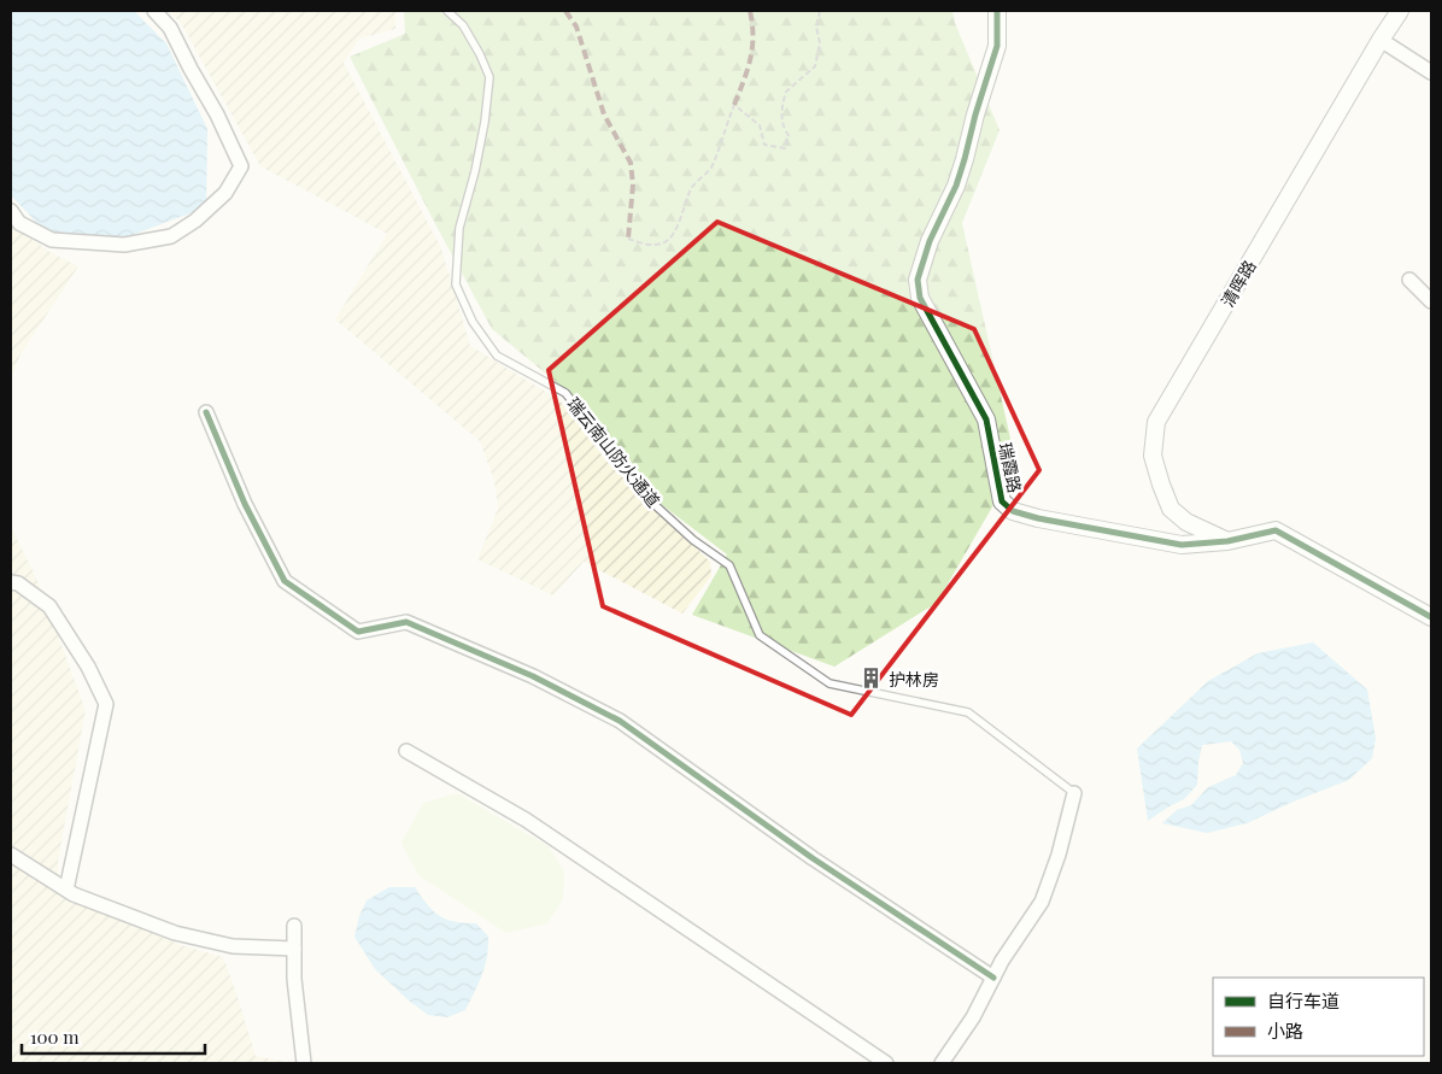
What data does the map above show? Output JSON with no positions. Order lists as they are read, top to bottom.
{
  "streets": {
    "street": ["清晖路", "瑞霞路"],
    "lane": ["瑞云南山防火通道"]
  },
  "crossings": [
    ["清晖路", "瑞霞路"]
  ],
  "places": {
    "building": ["护林房"]
  },
  "legend": ["自行车道", "小路"],
  "scale_bar": "100 m"
}
